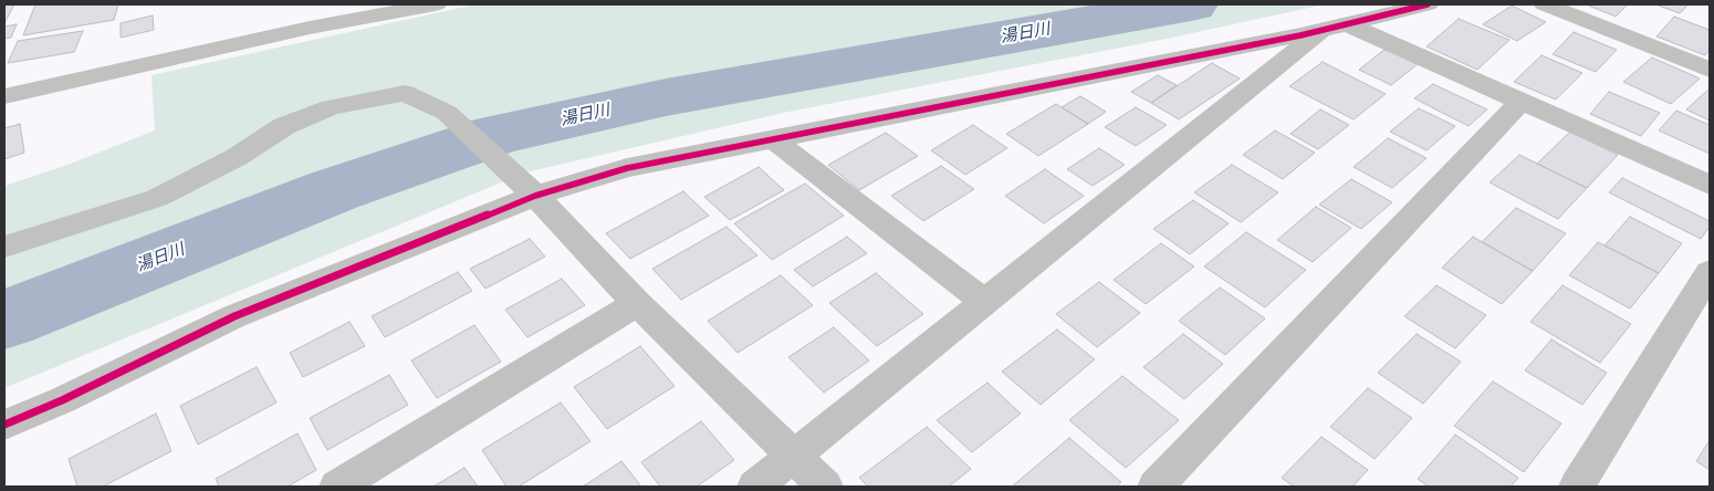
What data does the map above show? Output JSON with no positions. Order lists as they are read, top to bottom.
{
  "water": ["湯日川"]
}
